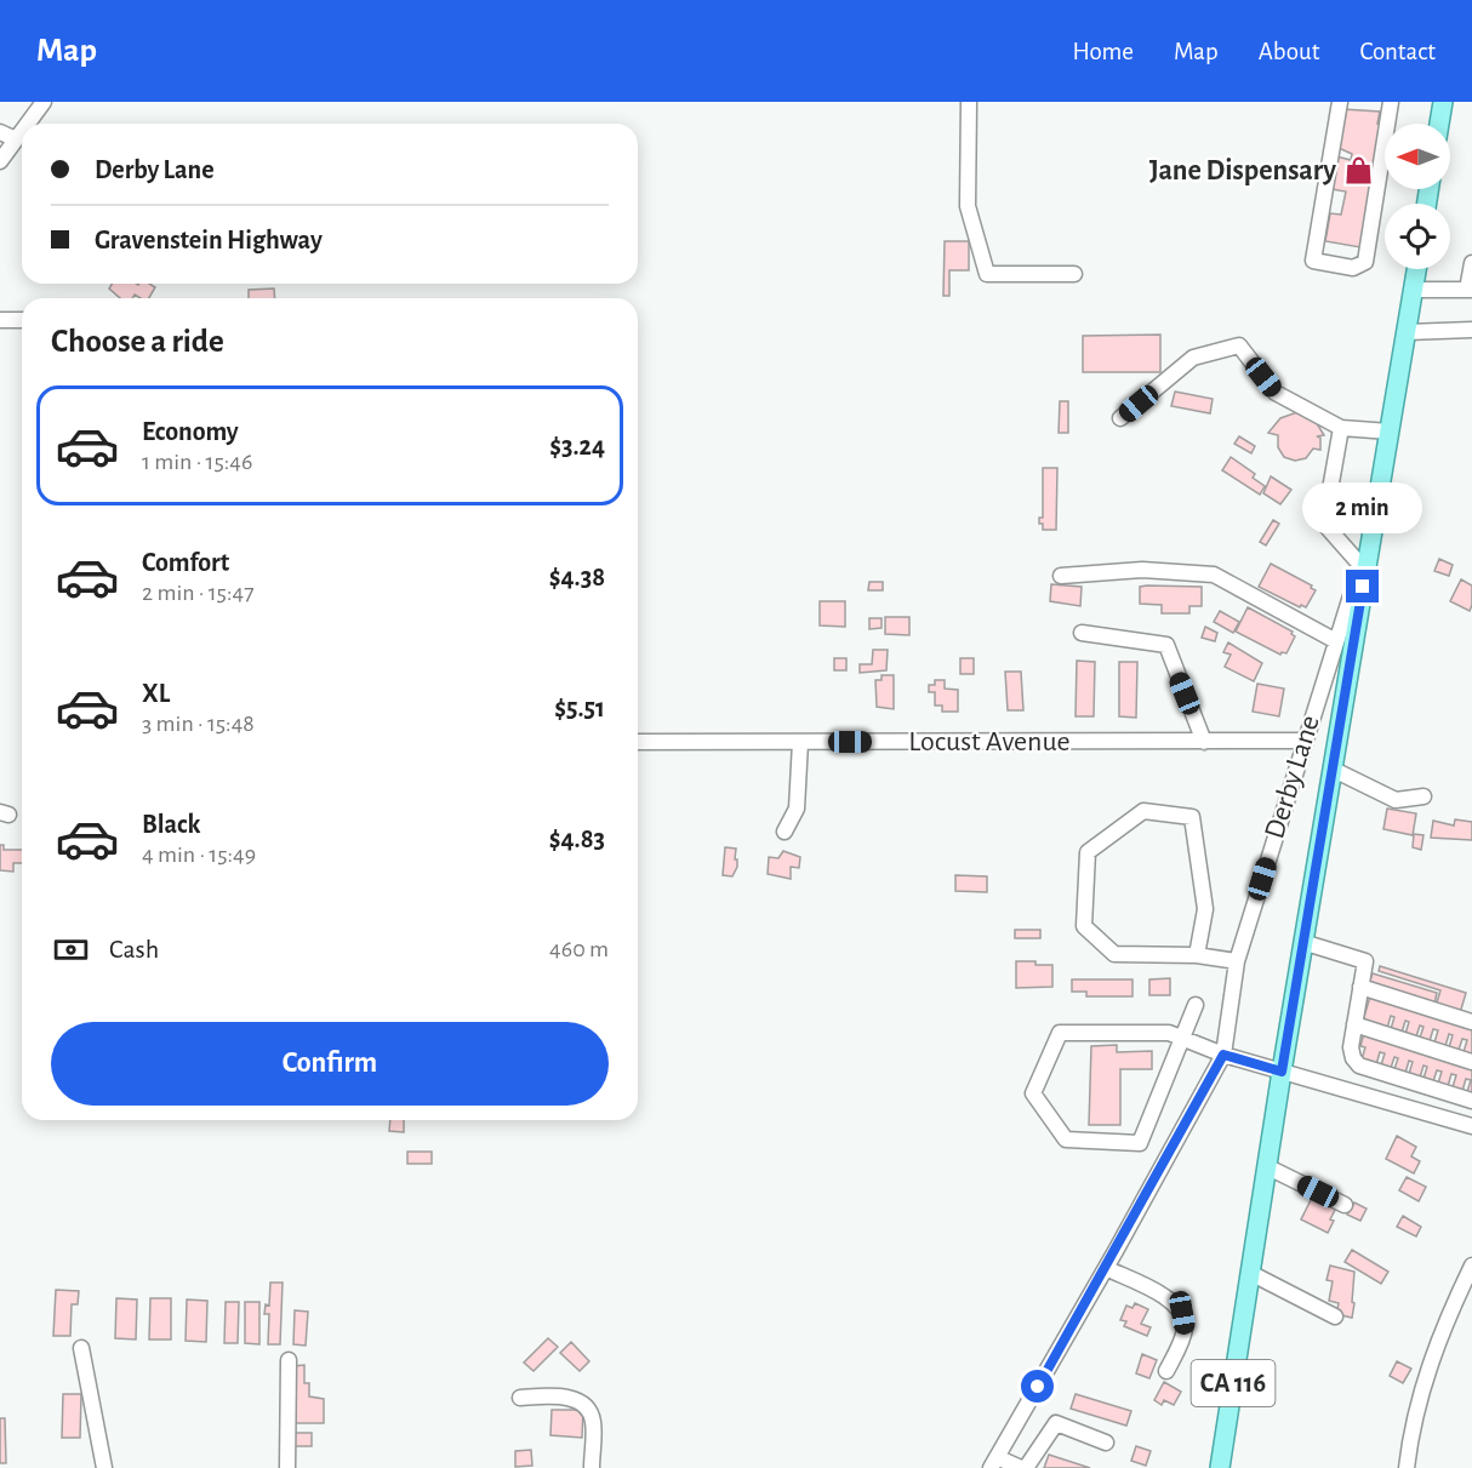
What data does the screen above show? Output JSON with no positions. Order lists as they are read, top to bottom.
{
  "streets": {
    "main road": ["CA 116"],
    "street": ["Locust Avenue", "Derby Lane"]
  },
  "crossings": [
    ["Locust Avenue", "Derby Lane"],
    ["Derby Lane", "CA 116"]
  ],
  "places": {
    "shop": ["Jane Dispensary"]
  },
  "north": "left",
  "page": {
    "header": "Map",
    "nav": [
      "Home",
      "Map",
      "About",
      "Contact"
    ],
    "banner": ["Derby Lane", "Gravenstein Highway"],
    "heading": "Choose a ride",
    "list": [
      {
        "name": "Economy",
        "note": "1 min · 15:46",
        "value": "$3.24"
      },
      {
        "name": "Comfort",
        "note": "2 min · 15:47",
        "value": "$4.38"
      },
      {
        "name": "XL",
        "note": "3 min · 15:48",
        "value": "$5.51"
      },
      {
        "name": "Black",
        "note": "4 min · 15:49",
        "value": "$4.83"
      }
    ],
    "bubble": "2 min",
    "pay": ["Cash", "460 m"],
    "buttons": "Confirm"
  }
}
